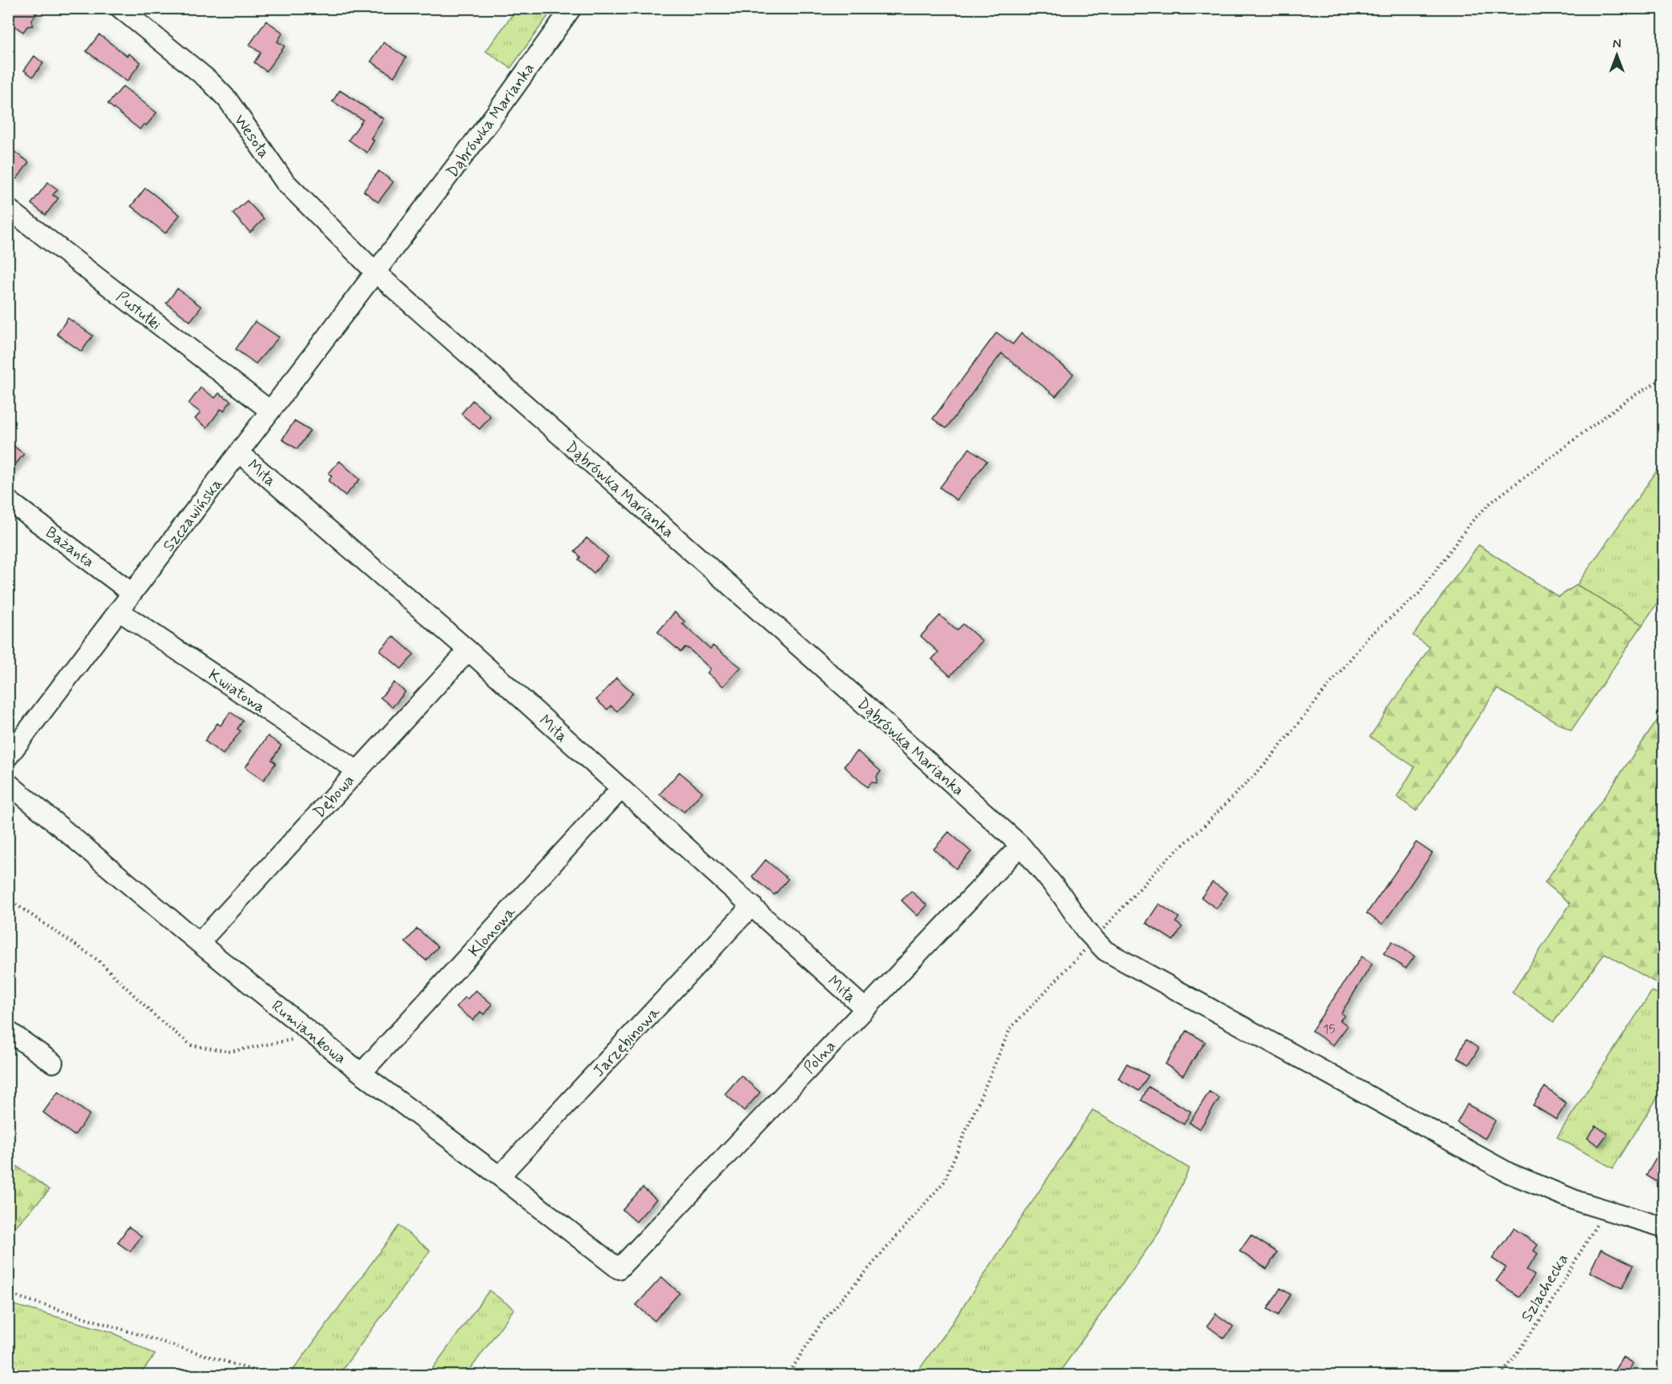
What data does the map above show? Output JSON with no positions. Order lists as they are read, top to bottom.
{
  "streets": {
    "street": [
      "Dąbrówka Marianka",
      "Wesoła",
      "Pustułki",
      "Miła",
      "Szczawińska",
      "Bażanta",
      "Kwiatowa",
      "Dębowa",
      "Klonowa",
      "Rumiankowa",
      "Jarzębinowa",
      "Polna"
    ],
    "path": ["Szlachecka"]
  },
  "crossings": [
    ["Dąbrówka Marianka", "Wesoła"],
    ["Dąbrówka Marianka", "Szczawińska"],
    ["Dąbrówka Marianka", "Polna"],
    ["Dąbrówka Marianka", "Szlachecka"],
    ["Wesoła", "Szczawińska"],
    ["Pustułki", "Szczawińska"],
    ["Miła", "Szczawińska"],
    ["Miła", "Dębowa"],
    ["Miła", "Klonowa"],
    ["Miła", "Jarzębinowa"],
    ["Miła", "Polna"],
    ["Szczawińska", "Bażanta"],
    ["Szczawińska", "Kwiatowa"],
    ["Kwiatowa", "Dębowa"],
    ["Dębowa", "Rumiankowa"],
    ["Klonowa", "Rumiankowa"],
    ["Rumiankowa", "Jarzębinowa"],
    ["Rumiankowa", "Polna"]
  ],
  "house_numbers": ["15"],
  "north": "top"
}
